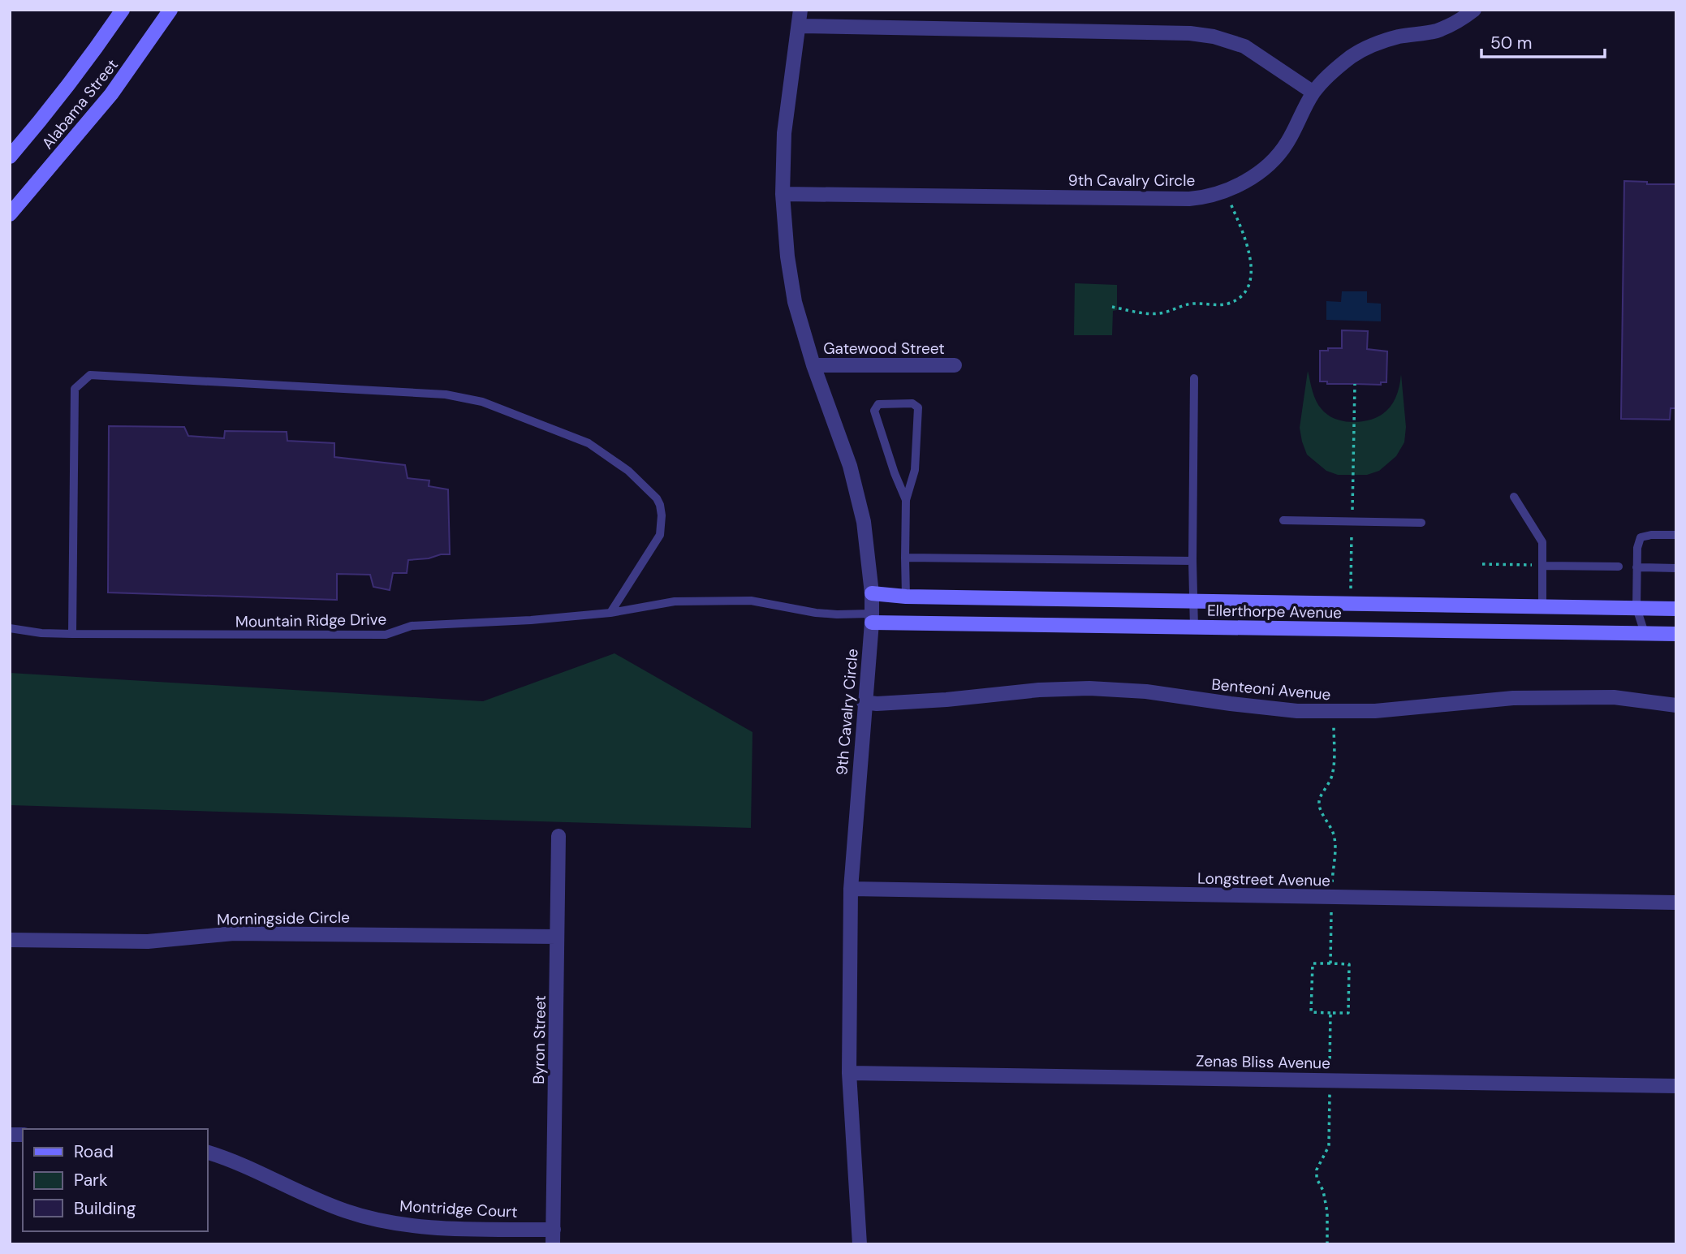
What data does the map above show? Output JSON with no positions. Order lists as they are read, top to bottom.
{
  "streets": {
    "street": [
      "Alabama Street",
      "9th Cavalry Circle",
      "Gatewood Street",
      "Ellerthorpe Avenue",
      "Benteoni Avenue",
      "Longstreet Avenue",
      "Morningside Circle",
      "Byron Street",
      "Zenas Bliss Avenue",
      "Montridge Court"
    ],
    "lane": ["Mountain Ridge Drive"]
  },
  "crossings": [
    ["9th Cavalry Circle", "Gatewood Street"],
    ["9th Cavalry Circle", "Ellerthorpe Avenue"],
    ["9th Cavalry Circle", "Mountain Ridge Drive"],
    ["9th Cavalry Circle", "Benteoni Avenue"],
    ["9th Cavalry Circle", "Longstreet Avenue"],
    ["9th Cavalry Circle", "Zenas Bliss Avenue"],
    ["Ellerthorpe Avenue", "Mountain Ridge Drive"],
    ["Morningside Circle", "Byron Street"],
    ["Byron Street", "Montridge Court"]
  ],
  "legend": ["Road", "Park", "Building"],
  "scale_bar": "50 m"
}
